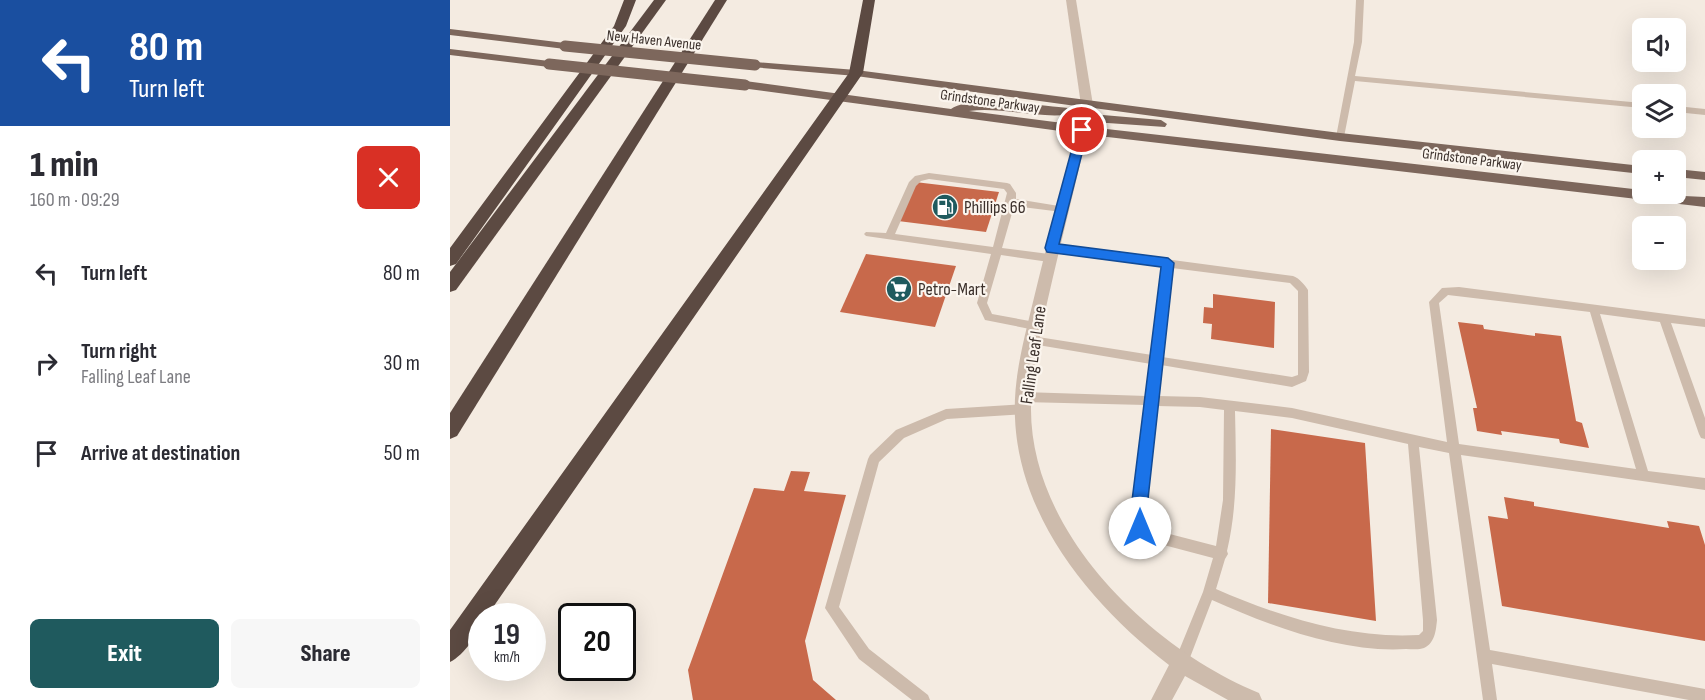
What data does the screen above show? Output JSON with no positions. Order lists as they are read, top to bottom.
{
  "streets": {
    "main road": ["New Haven Avenue", "Grindstone Parkway"],
    "street": ["Falling Leaf Lane"]
  },
  "crossings": [
    ["New Haven Avenue", "Grindstone Parkway"],
    ["Grindstone Parkway", "Falling Leaf Lane"]
  ],
  "places": {
    "fuel station": ["Phillips 66"],
    "supermarket": ["Petro-Mart"]
  },
  "page": {
    "turn": ["80 m", "Turn left"],
    "map_buttons": ["+", "−"],
    "heading": ["1 min", "160 m · 09:29"],
    "list": [
      {
        "name": "Turn left",
        "value": "80 m"
      },
      {
        "name": "Turn right",
        "note": "Falling Leaf Lane",
        "value": "30 m"
      },
      {
        "name": "Arrive at destination",
        "value": "50 m"
      }
    ],
    "speed": "19 km/h",
    "limit": "20",
    "buttons": ["Exit", "Share"]
  }
}
